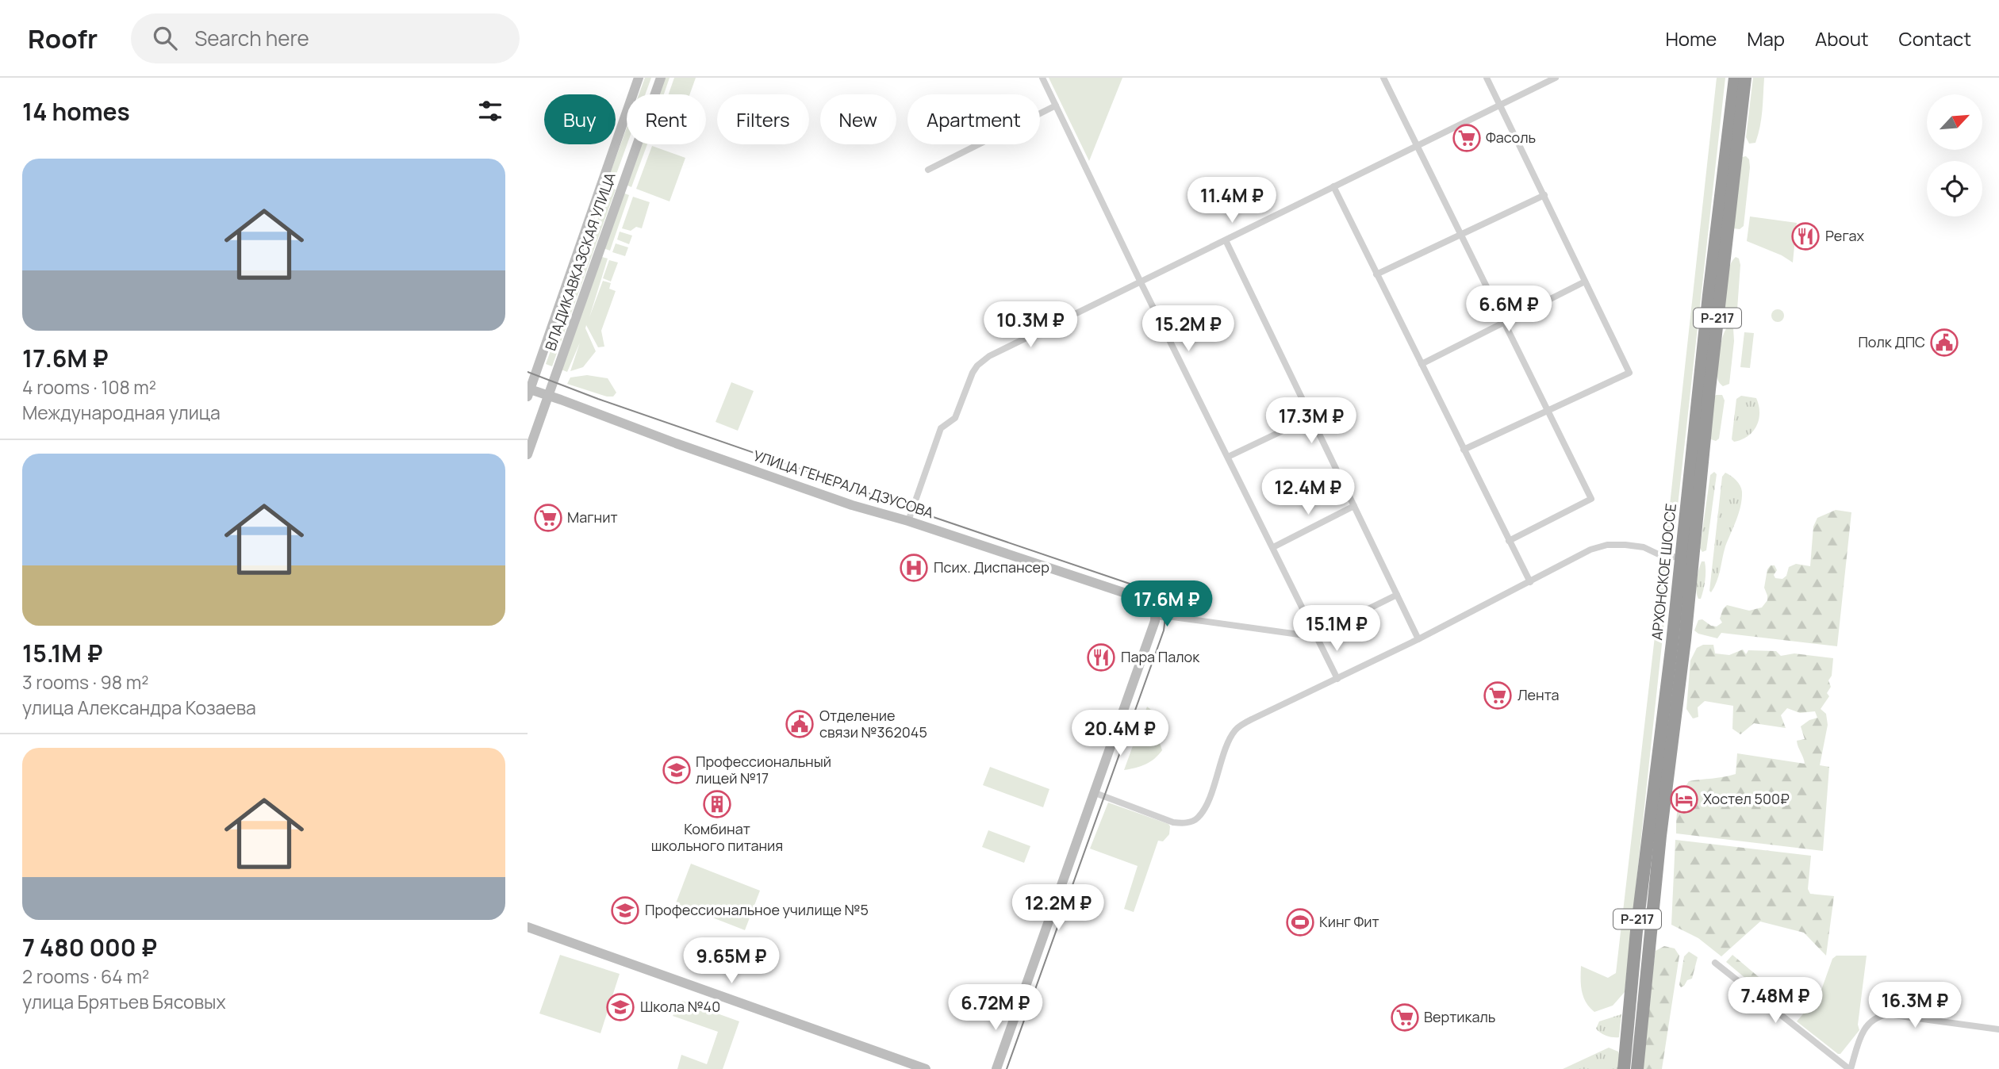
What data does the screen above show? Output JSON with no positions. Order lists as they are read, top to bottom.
{
  "streets": {
    "highway": ["Р-217", "АРХОНСКОЕ ШОССЕ"],
    "street": ["ВЛАДИКАВКАЗСКАЯ УЛИЦА", "УЛИЦА ГЕНЕРАЛА ДЗУСОВА"]
  },
  "crossings": [
    ["ВЛАДИКАВКАЗСКАЯ УЛИЦА", "УЛИЦА ГЕНЕРАЛА ДЗУСОВА"]
  ],
  "places": {
    "supermarket": [
      "Фасоль",
      "Магнит",
      "Лента",
      "Вертикаль"
    ],
    "restaurant": ["Регах", "Пара Палок"],
    "public building": ["Полк ДПС", "Отделение связи №362045"],
    "hospital": ["Псих. Диспансер"],
    "school or university": ["Профессиональный лицей №17", "Профессиональное училище №5", "Школа №40"],
    "hotel": ["Хостел 500₽"],
    "building": ["Комбинат школьного питания"],
    "sports": ["Кинг Фит"]
  },
  "north": "top right",
  "page": {
    "header": "Roofr",
    "search": "Search here",
    "nav": [
      "Home",
      "Map",
      "About",
      "Contact"
    ],
    "heading": "14 homes",
    "chip": [
      "Buy",
      "Rent",
      "Filters",
      "New",
      "Apartment"
    ],
    "list": [
      {
        "name": "17.6M ₽",
        "note": "4 rooms · 108 m² · Международная улица"
      },
      {
        "name": "15.1M ₽",
        "note": "3 rooms · 98 m² · улица Александра Козаева"
      },
      {
        "name": "7 480 000 ₽",
        "note": "2 rooms · 64 m² · улица Брятьев Бясовых"
      }
    ],
    "price": [
      "11.4M ₽",
      "6.6M ₽",
      "10.3M ₽",
      "15.2M ₽",
      "17.3M ₽",
      "12.4M ₽",
      "17.6M ₽",
      "15.1M ₽",
      "20.4M ₽",
      "12.2M ₽",
      "9.65M ₽",
      "7.48M ₽",
      "16.3M ₽",
      "6.72M ₽"
    ]
  }
}
